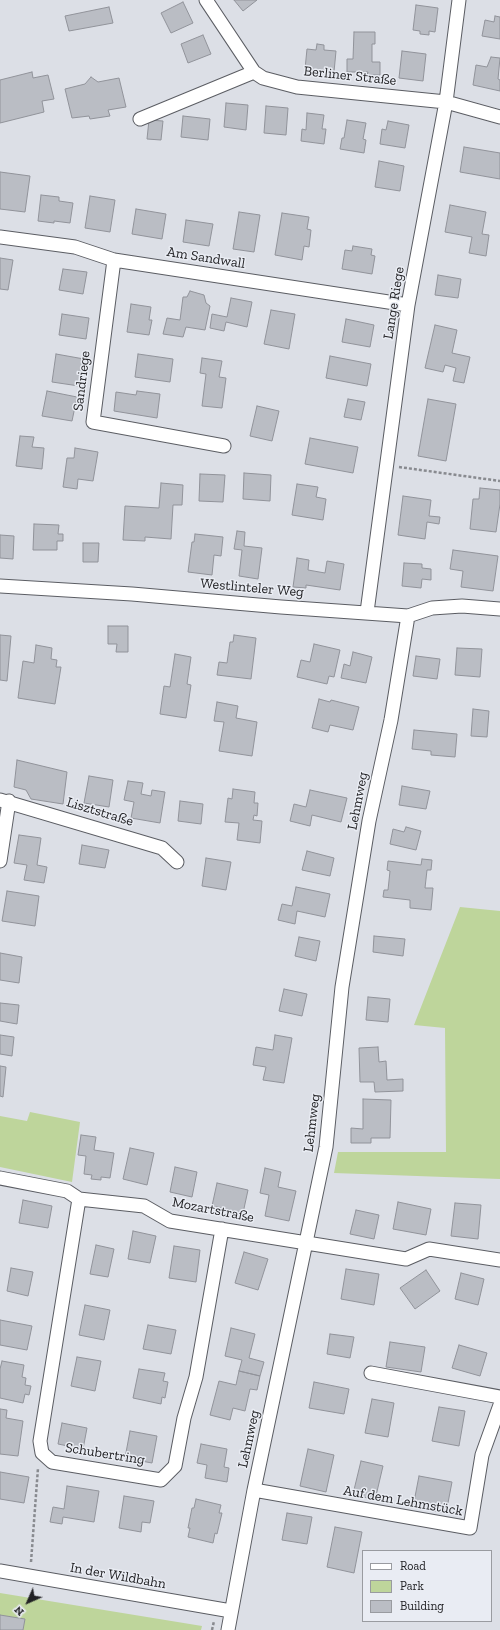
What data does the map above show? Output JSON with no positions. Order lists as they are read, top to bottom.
{
  "streets": {
    "street": [
      "Berliner Straße",
      "Am Sandwall",
      "Lange Riege",
      "Sandriege",
      "Westlinteler Weg",
      "Lehmweg",
      "Lisztstraße",
      "Mozartstraße",
      "Schubertring",
      "Auf dem Lehmstück",
      "In der Wildbahn"
    ]
  },
  "crossings": [
    ["Berliner Straße", "Lange Riege"],
    ["Am Sandwall", "Lange Riege"],
    ["Am Sandwall", "Sandriege"],
    ["Lange Riege", "Westlinteler Weg"],
    ["Westlinteler Weg", "Lehmweg"],
    ["Lehmweg", "Mozartstraße"],
    ["Lehmweg", "Auf dem Lehmstück"],
    ["Lehmweg", "In der Wildbahn"],
    ["Mozartstraße", "Schubertring"]
  ],
  "legend": ["Road", "Park", "Building"],
  "north": "bottom left"
}
